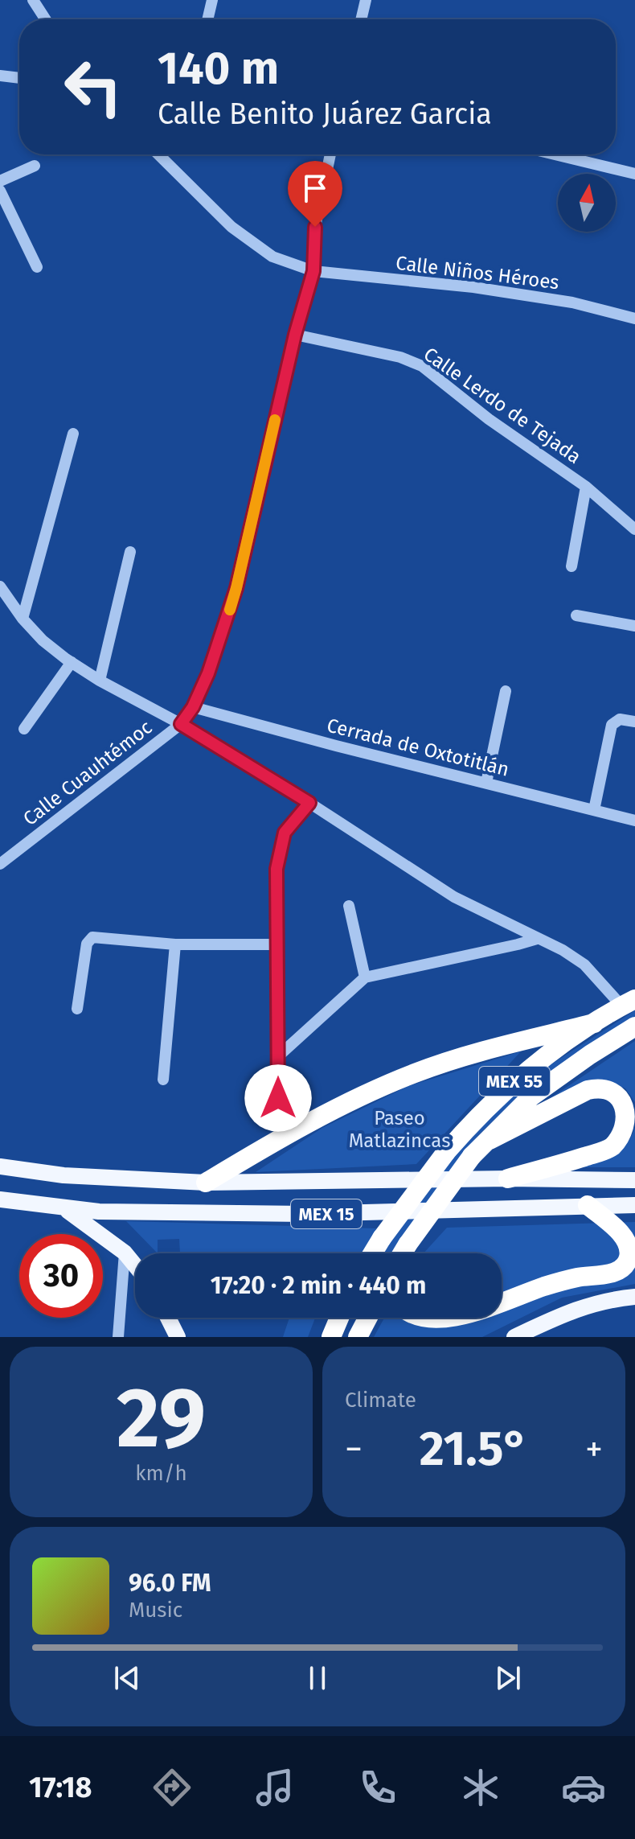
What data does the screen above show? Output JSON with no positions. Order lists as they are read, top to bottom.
{
  "streets": {
    "highway": ["MEX 55"],
    "main road": ["MEX 15"],
    "street": [
      "Calle Niños Héroes",
      "Calle Lerdo de Tejada",
      "Cerrada de Oxtotitlán",
      "Calle Cuauhtémoc"
    ]
  },
  "crossings": [
    ["Calle Niños Héroes", "Calle Cuauhtémoc"],
    ["Calle Lerdo de Tejada", "Calle Cuauhtémoc"],
    ["Cerrada de Oxtotitlán", "Calle Cuauhtémoc"]
  ],
  "parks": ["Paseo Matlazincas"],
  "north": "top",
  "page": {
    "turn": ["140 m", "Calle Benito Juárez Garcia"],
    "limit": "30",
    "trip": "17:20 · 2 min · 440 m",
    "tile": [
      ["29", "km/h"],
      "Climate"
    ],
    "heat": ["−", "21.5°", "+"],
    "song": ["96.0 FM", "Music"],
    "tabs": "17:18"
  }
}
